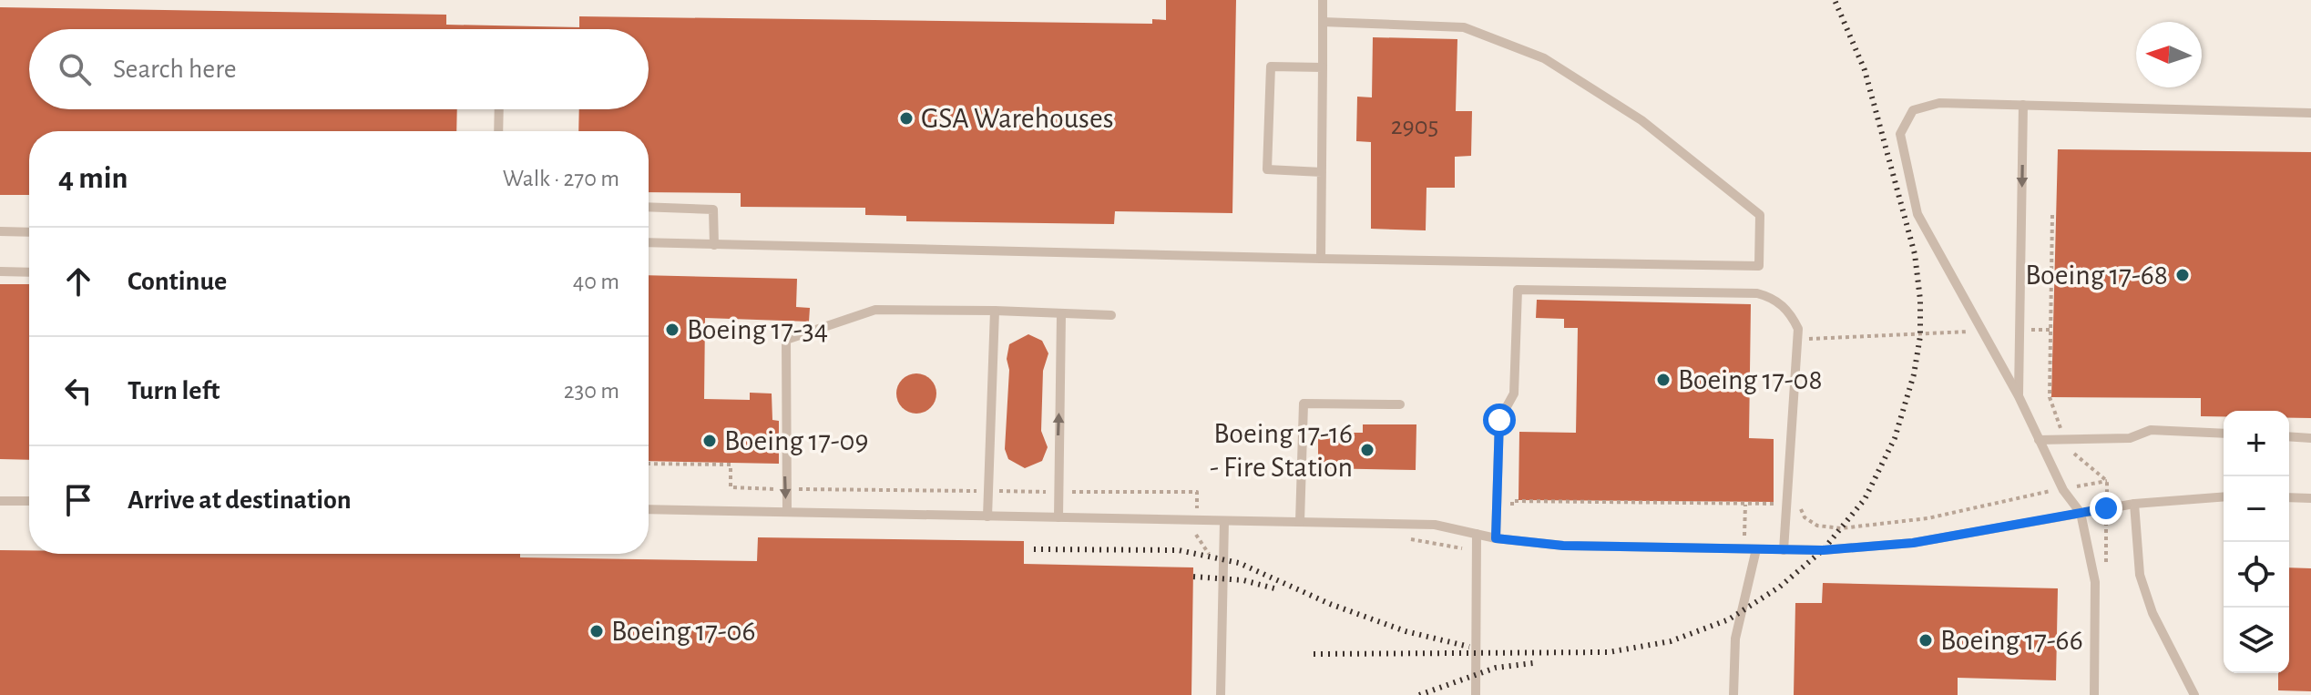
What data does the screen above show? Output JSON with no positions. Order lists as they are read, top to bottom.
{
  "places": [
    "GSA Warehouses",
    "Boeing 17-68",
    "Boeing 17-34",
    "Boeing 17-08",
    "Boeing 17-09",
    "Boeing 17-16 - Fire Station",
    "Boeing 17-06",
    "Boeing 17-66"
  ],
  "house_numbers": ["2905"],
  "north": "left",
  "page": {
    "search": "Search here",
    "heading": ["4 min", "Walk · 270 m"],
    "list": [
      ["Continue", "40 m"],
      ["Turn left", "230 m"],
      "Arrive at destination"
    ],
    "map_buttons": ["+", "−"]
  }
}
